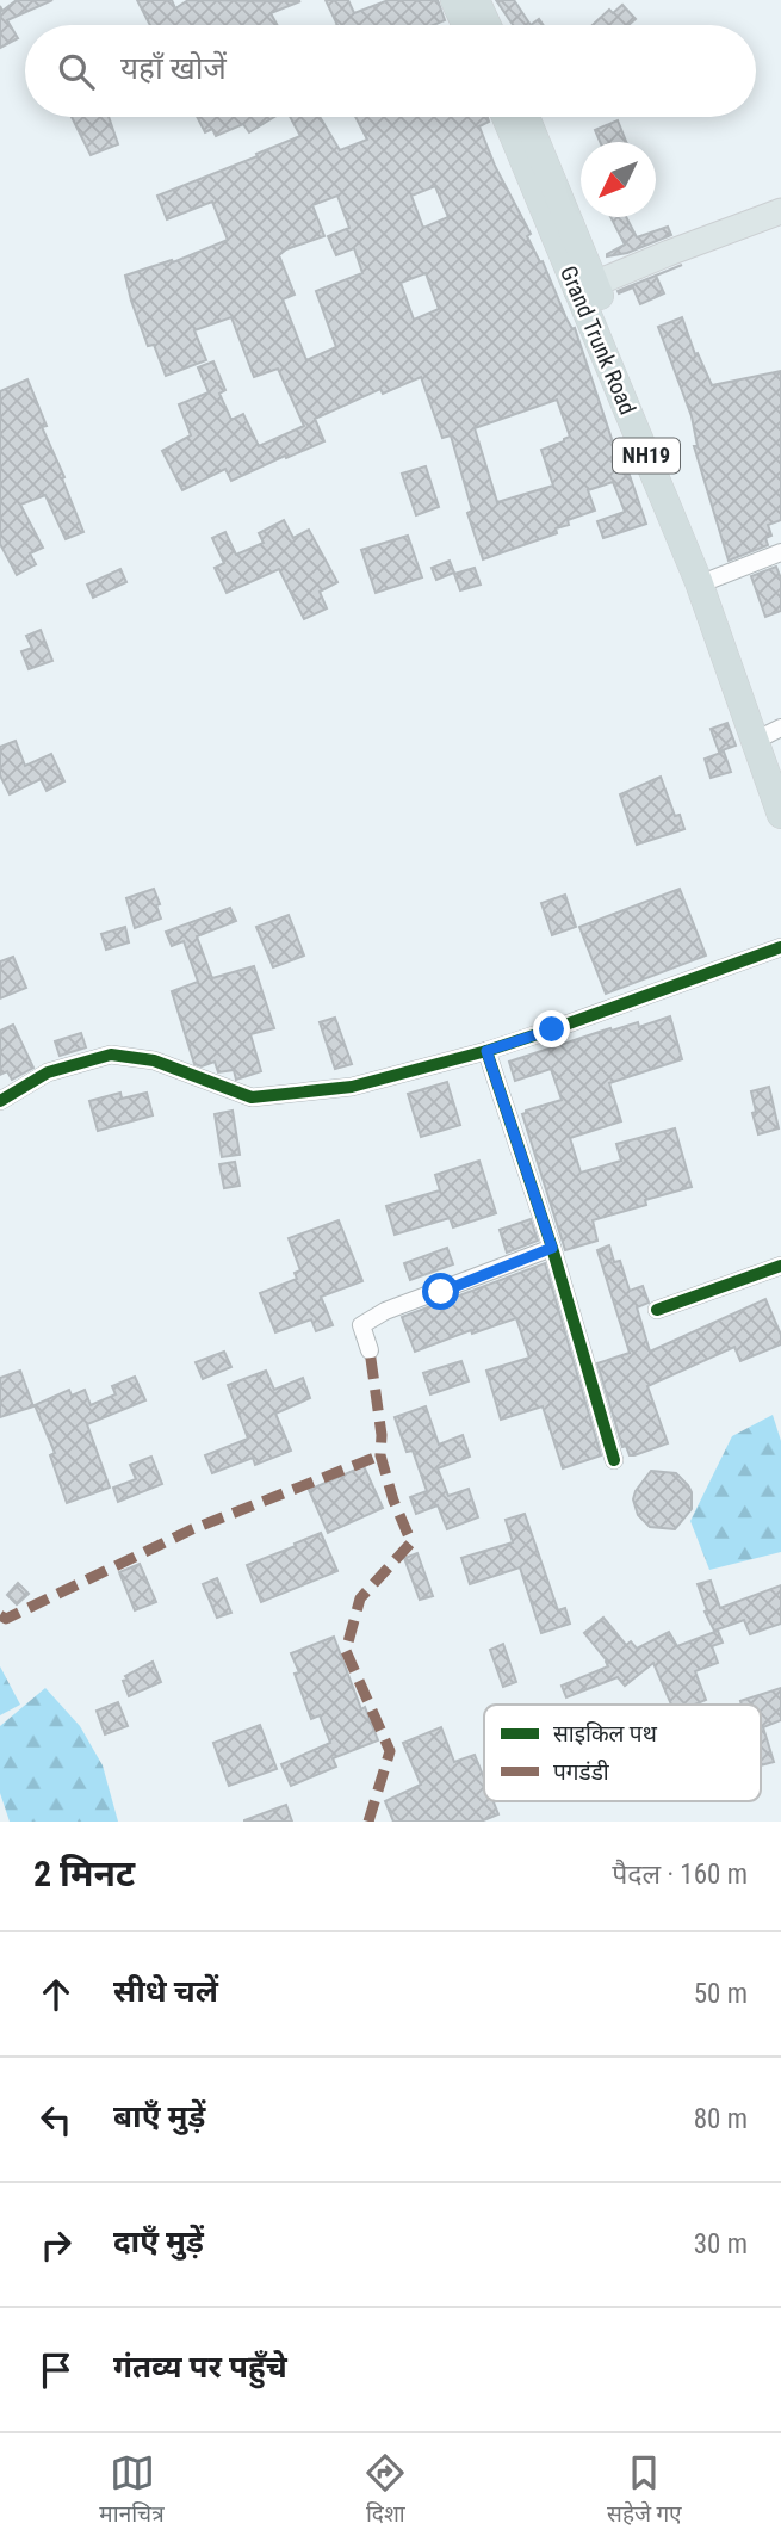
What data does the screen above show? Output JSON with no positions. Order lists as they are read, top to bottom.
{
  "streets": {
    "highway": ["Grand Trunk Road", "NH19"]
  },
  "legend": ["साइकिल पथ", "पगडंडी"],
  "north": "bottom left",
  "page": {
    "search": "यहाँ खोजें",
    "heading": ["2 मिनट", "पैदल · 160 m"],
    "list": [
      ["सीधे चलें", "50 m"],
      ["बाएँ मुड़ें", "80 m"],
      ["दाएँ मुड़ें", "30 m"],
      "गंतव्य पर पहुँचे"
    ],
    "nav": ["मानचित्र", "दिशा", "सहेजे गए"]
  }
}
